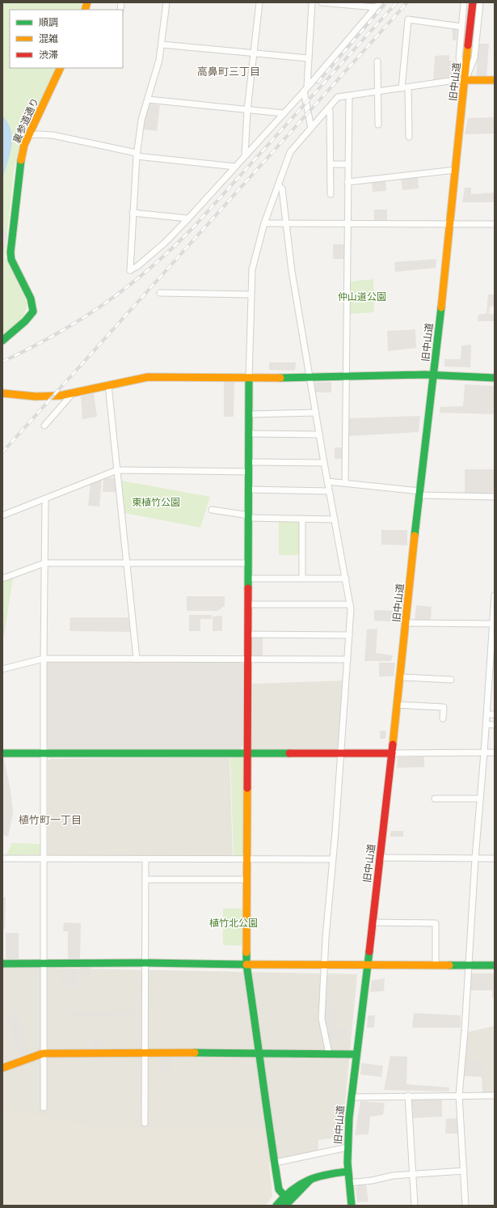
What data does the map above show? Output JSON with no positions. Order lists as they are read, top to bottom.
{
  "streets": {
    "street": ["旧中山道", "裏参道通り"]
  },
  "districts": ["高鼻町三丁目", "植竹町一丁目"],
  "parks": ["仲山道公園", "東植竹公園", "植竹北公園"],
  "legend": ["順調", "混雑", "渋滞"]
}
